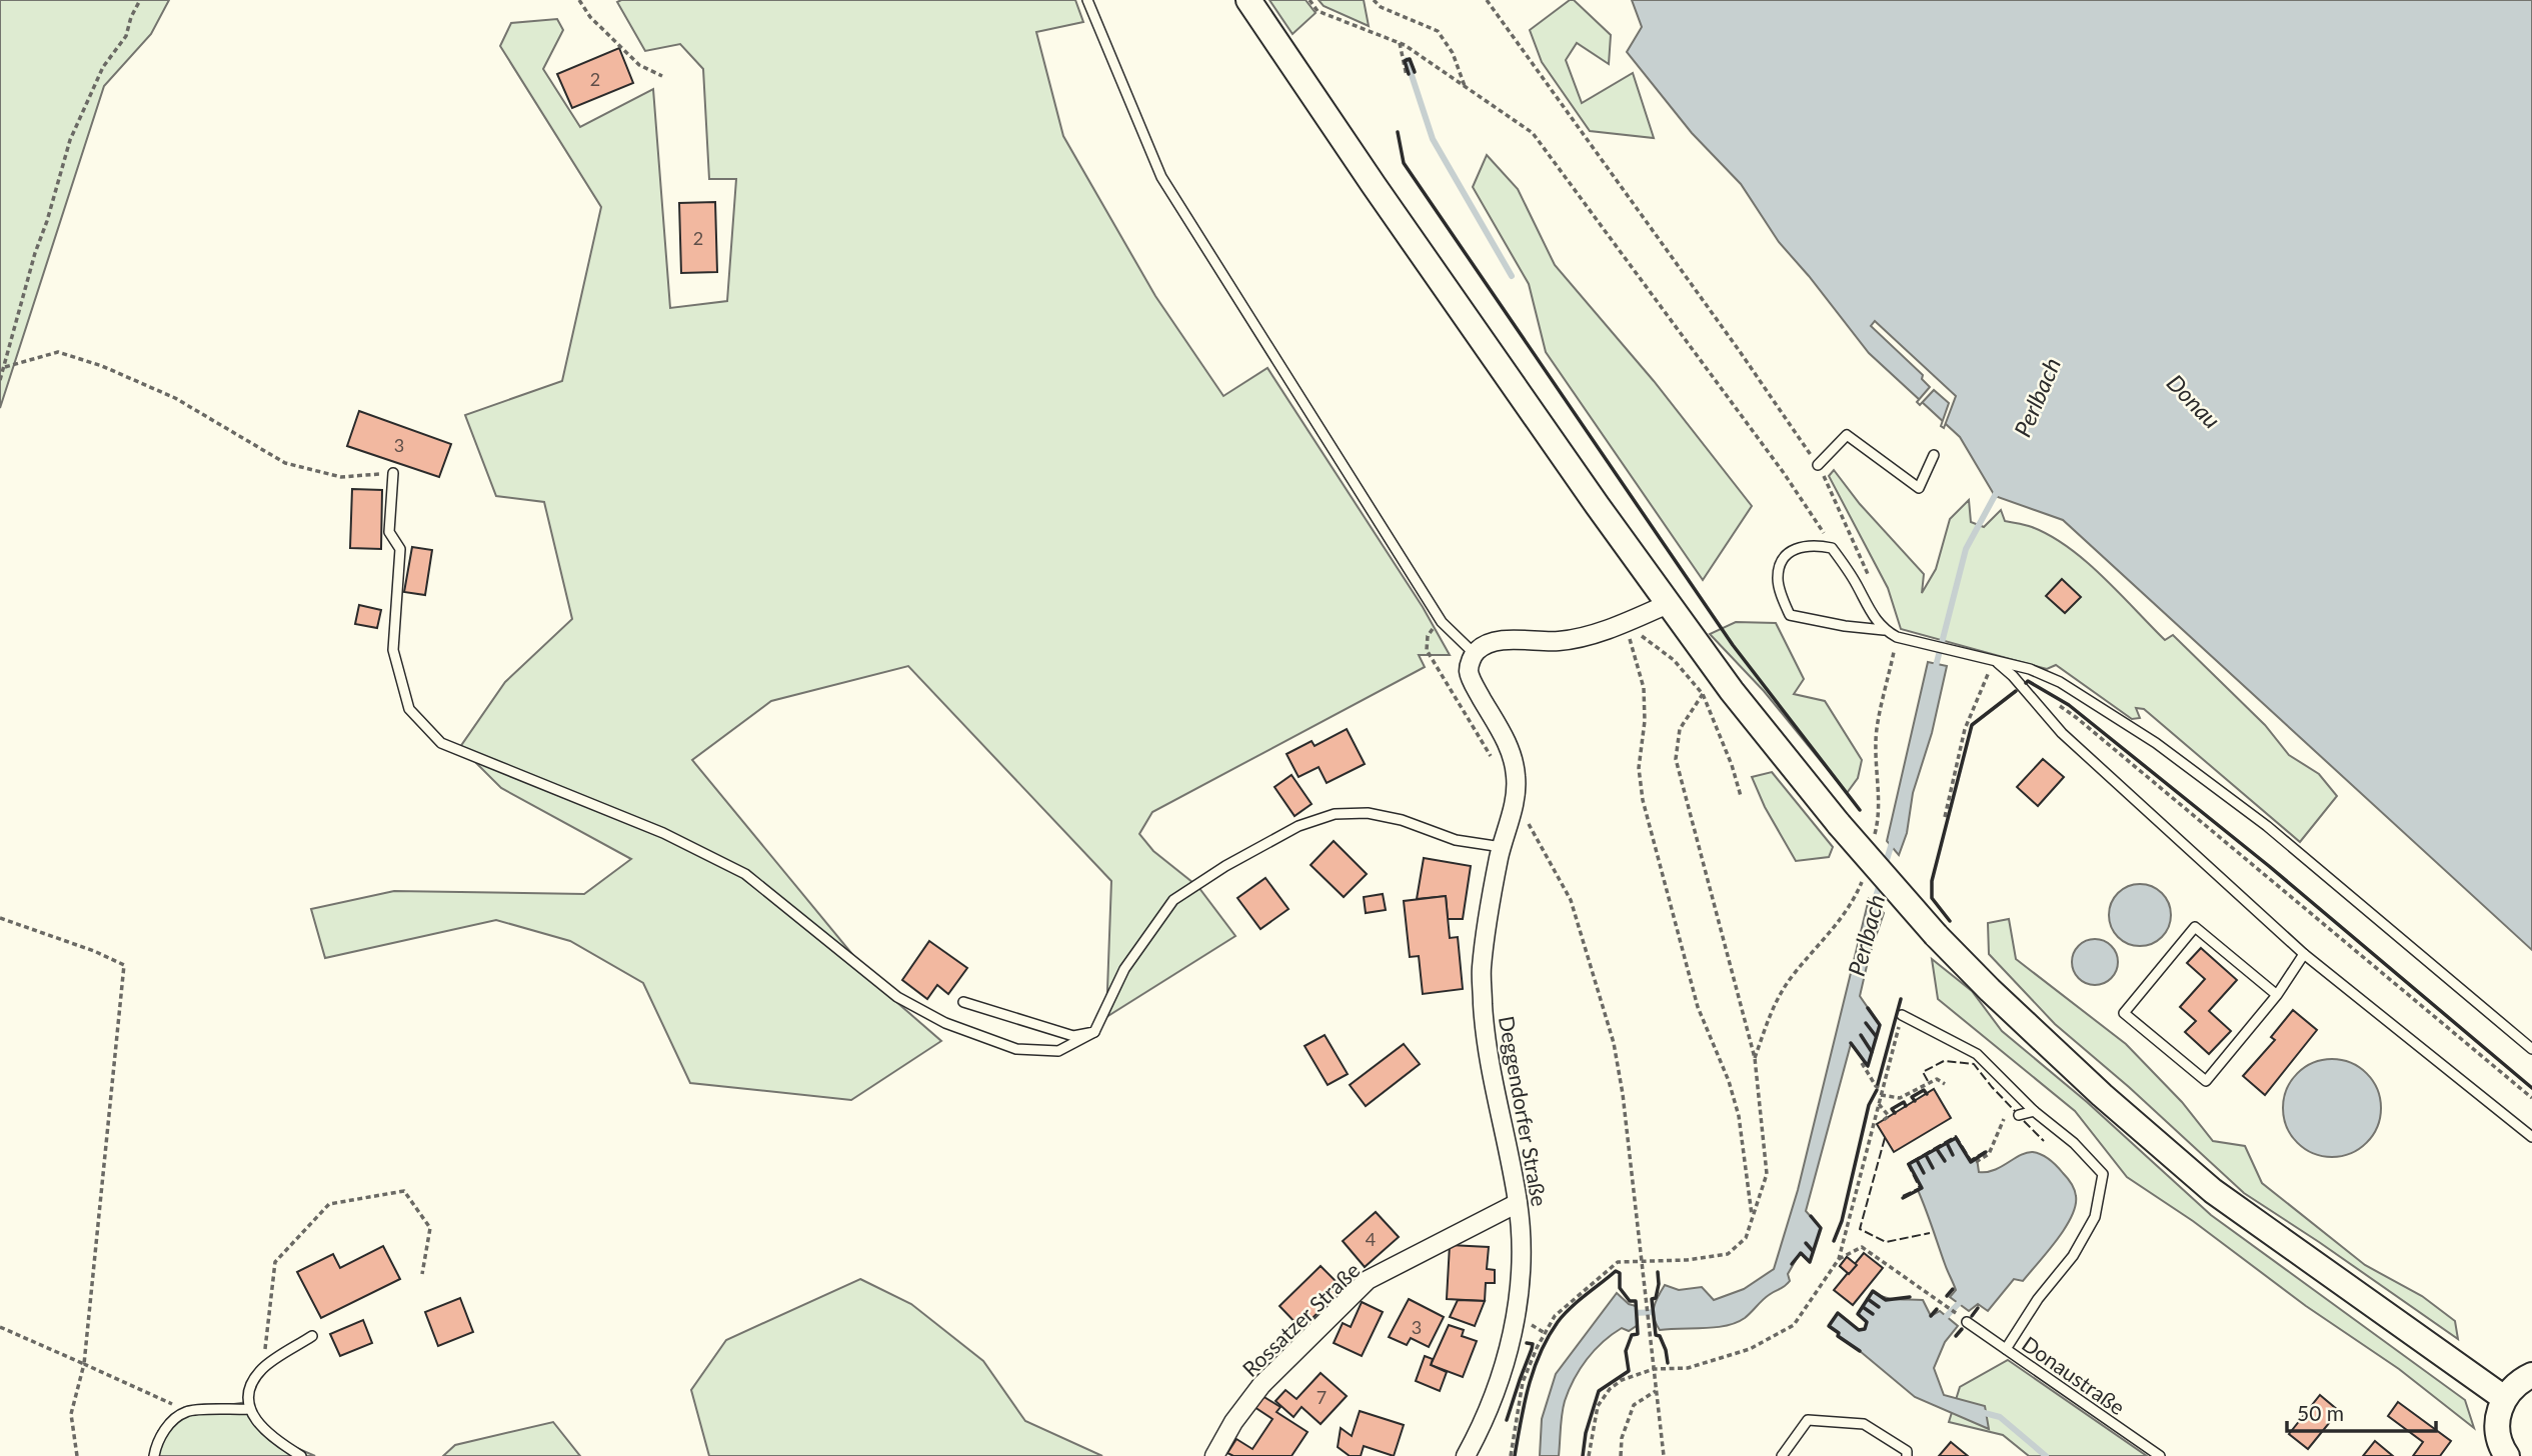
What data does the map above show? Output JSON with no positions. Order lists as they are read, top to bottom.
{
  "streets": {
    "street": ["Deggendorfer Straße", "Rossatzer Straße"],
    "lane": ["Donaustraße"]
  },
  "crossings": [
    ["Deggendorfer Straße", "Rossatzer Straße"]
  ],
  "water": ["Perlbach", "Donau"],
  "house_numbers": [
    "2",
    "2",
    "3",
    "4",
    "3",
    "7"
  ],
  "scale_bar": "50 m"
}
